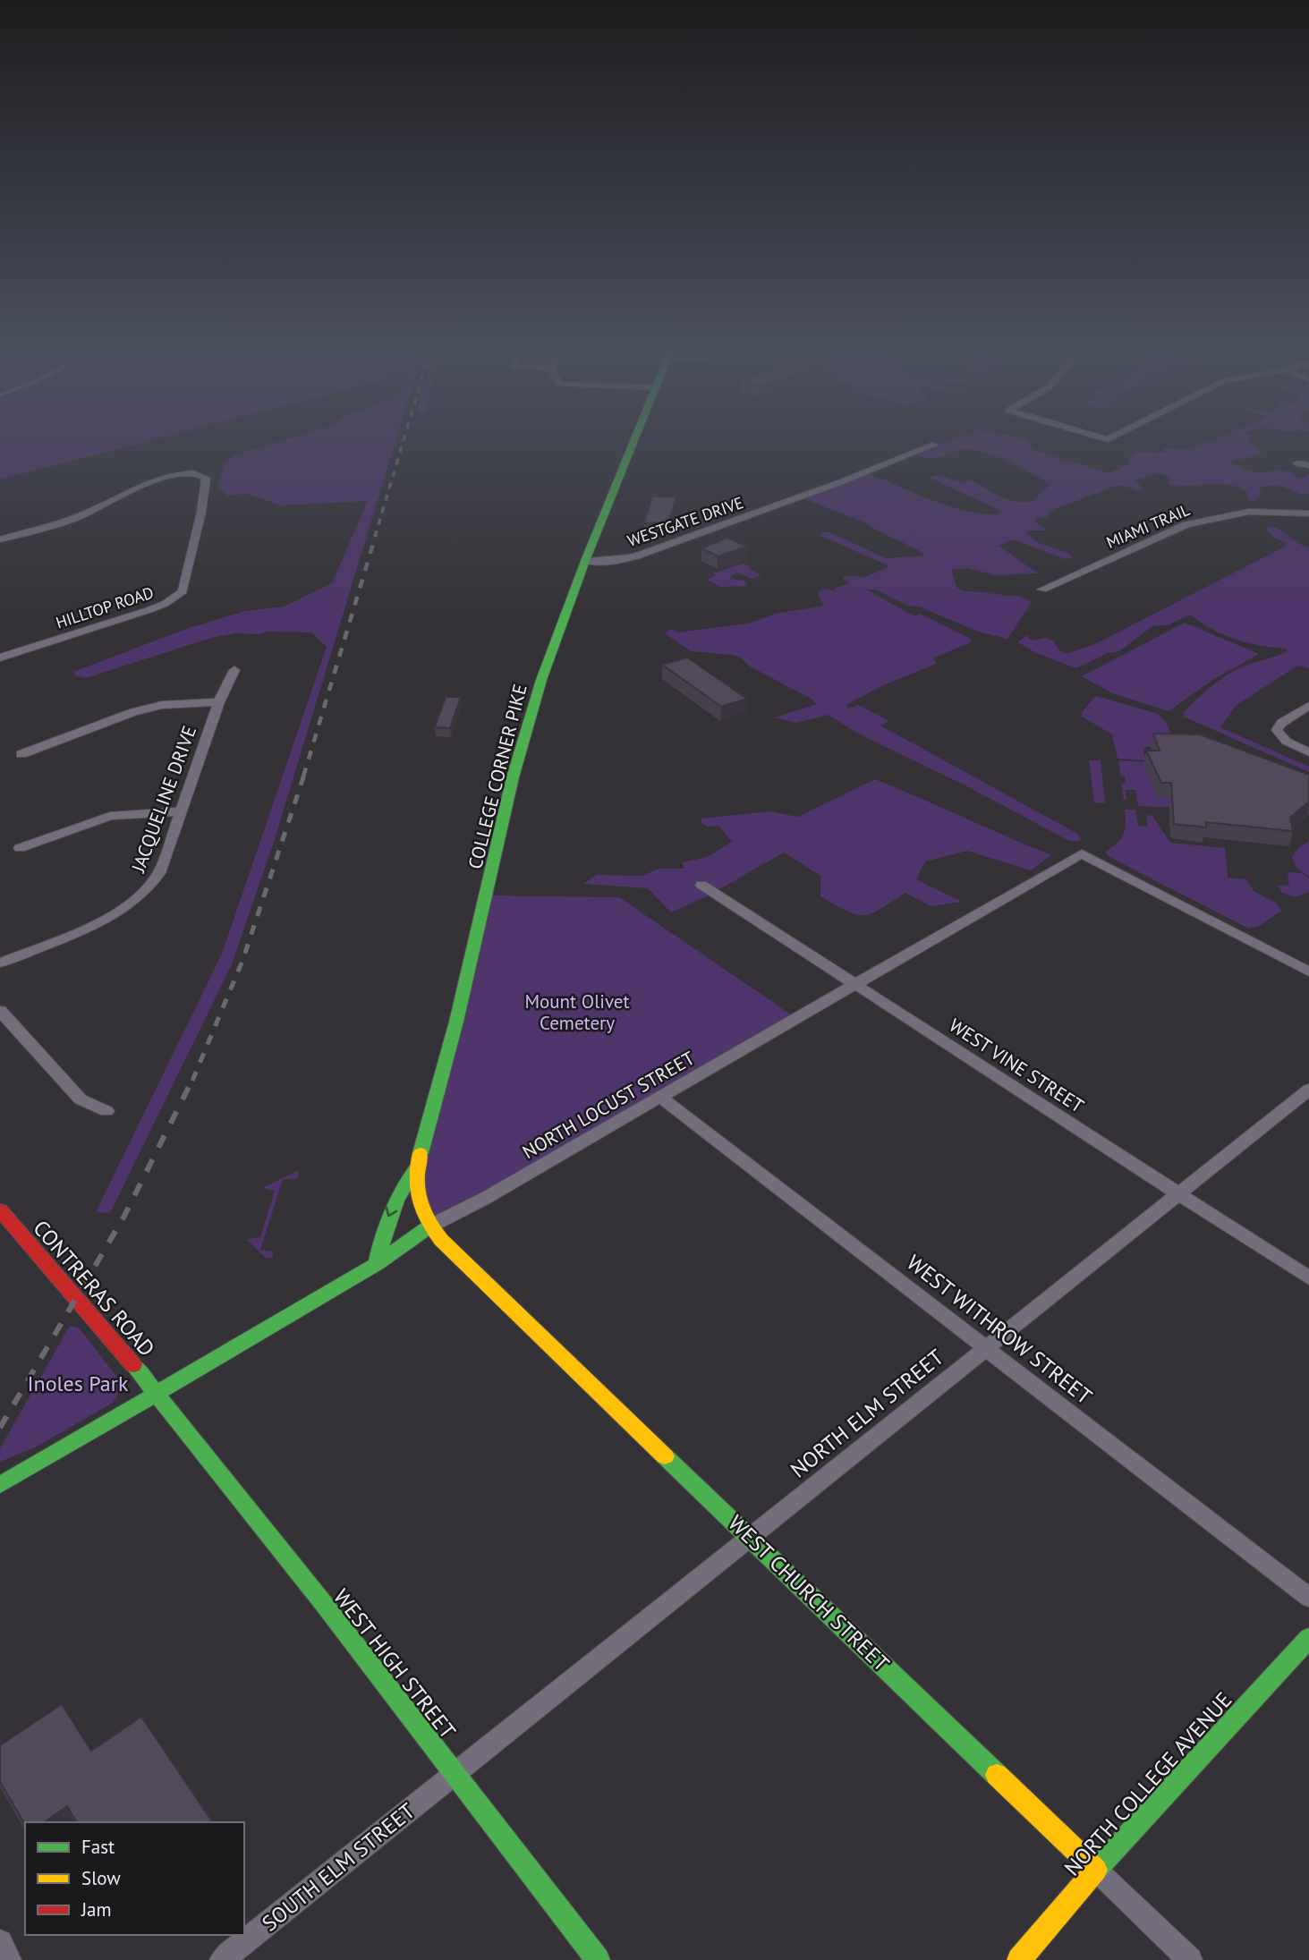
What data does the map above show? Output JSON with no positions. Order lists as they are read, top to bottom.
{
  "streets": {
    "main road": [
      "COLLEGE CORNER PIKE",
      "NORTH LOCUST STREET",
      "CONTRERAS ROAD",
      "WEST CHURCH STREET",
      "WEST HIGH STREET",
      "NORTH COLLEGE AVENUE"
    ],
    "street": [
      "WESTGATE DRIVE",
      "MIAMI TRAIL",
      "HILLTOP ROAD",
      "JACQUELINE DRIVE",
      "WEST VINE STREET",
      "WEST WITHROW STREET",
      "NORTH ELM STREET",
      "SOUTH ELM STREET"
    ]
  },
  "crossings": [
    ["WESTGATE DRIVE", "COLLEGE CORNER PIKE"],
    ["COLLEGE CORNER PIKE", "NORTH LOCUST STREET"],
    ["COLLEGE CORNER PIKE", "WEST CHURCH STREET"],
    ["WEST VINE STREET", "NORTH LOCUST STREET"],
    ["WEST VINE STREET", "NORTH ELM STREET"],
    ["NORTH LOCUST STREET", "CONTRERAS ROAD"],
    ["NORTH LOCUST STREET", "WEST WITHROW STREET"],
    ["NORTH LOCUST STREET", "WEST CHURCH STREET"],
    ["NORTH LOCUST STREET", "WEST HIGH STREET"],
    ["CONTRERAS ROAD", "WEST HIGH STREET"],
    ["WEST WITHROW STREET", "NORTH ELM STREET"],
    ["NORTH ELM STREET", "WEST CHURCH STREET"],
    ["NORTH ELM STREET", "WEST HIGH STREET"],
    ["NORTH ELM STREET", "SOUTH ELM STREET"],
    ["WEST CHURCH STREET", "NORTH COLLEGE AVENUE"],
    ["WEST HIGH STREET", "SOUTH ELM STREET"]
  ],
  "parks": ["Mount Olivet Cemetery", "Inoles Park"],
  "legend": ["Fast", "Slow", "Jam"]
}
